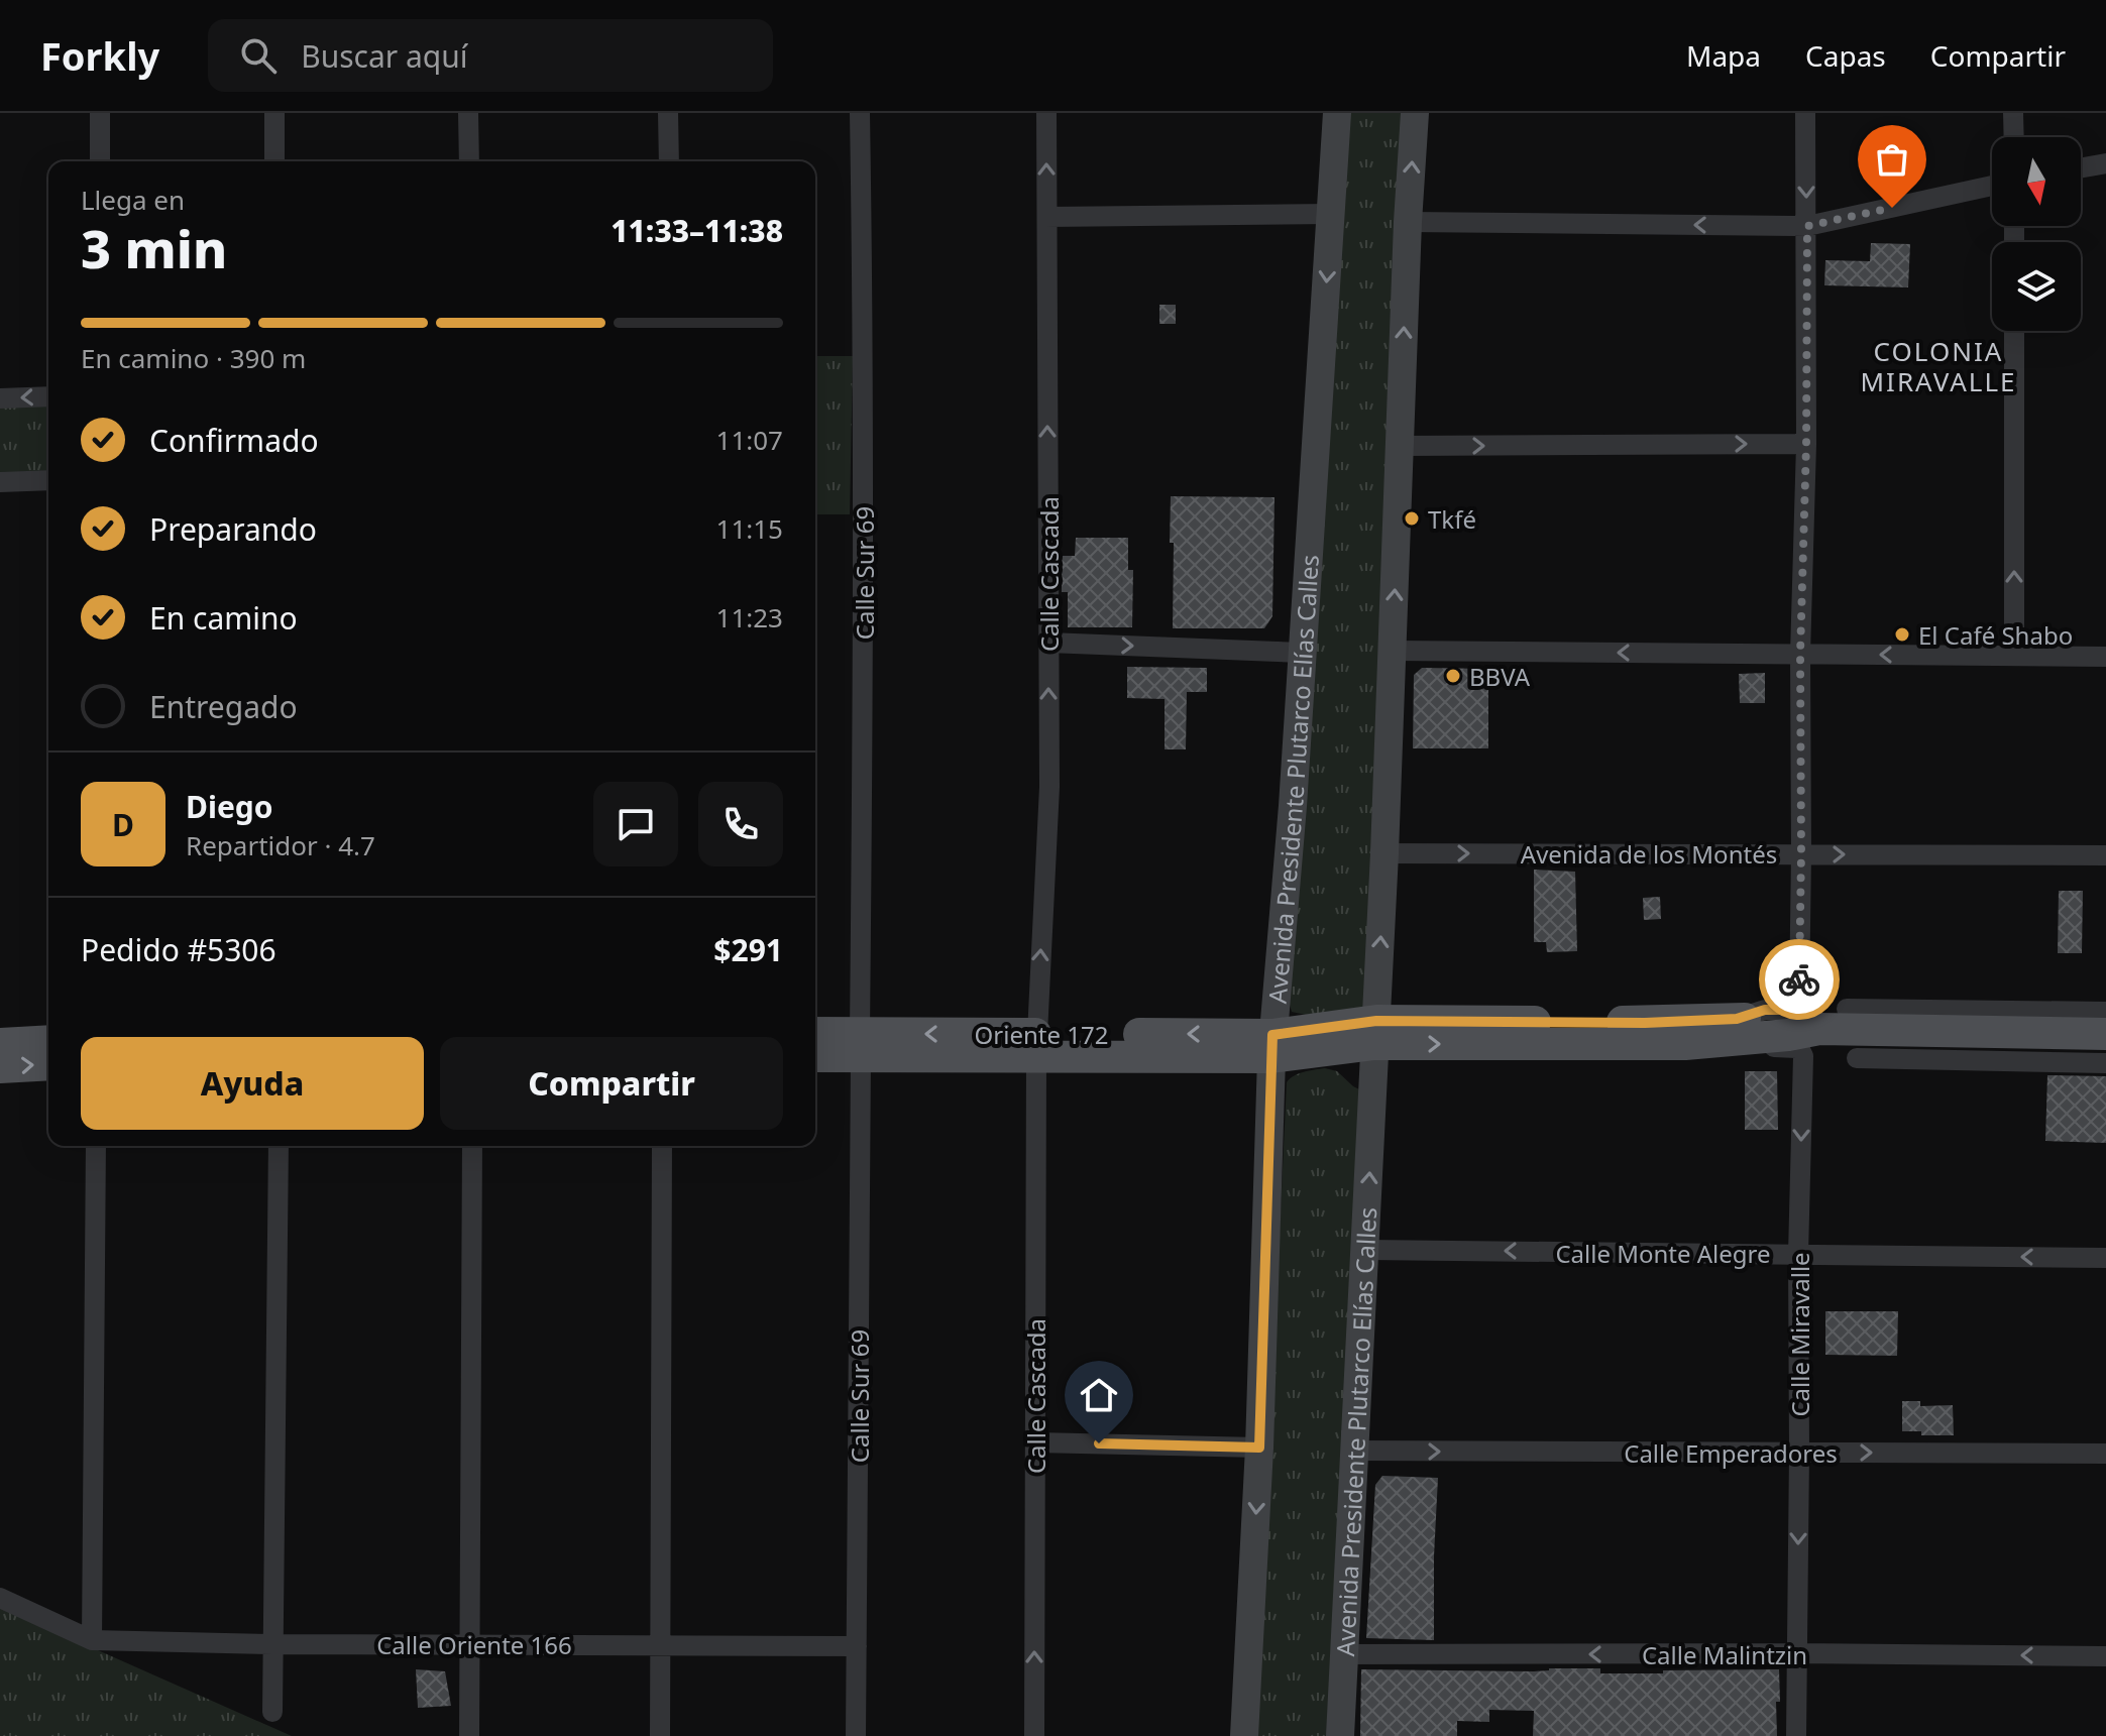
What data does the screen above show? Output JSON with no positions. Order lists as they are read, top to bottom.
{
  "streets": {
    "main road": ["Avenida Presidente Plutarco Elías Calles", "Oriente 172"],
    "street": [
      "Calle Sur 69",
      "Calle Cascada",
      "Avenida de los Montés",
      "Calle Monte Alegre",
      "Calle Miravalle",
      "Calle Emperadores",
      "Calle Oriente 166",
      "Calle Malintzin"
    ]
  },
  "crossings": [
    ["Calle Sur 69", "Oriente 172"],
    ["Calle Sur 69", "Calle Oriente 166"],
    ["Calle Cascada", "Oriente 172"],
    ["Avenida Presidente Plutarco Elías Calles", "Avenida de los Montés"],
    ["Avenida Presidente Plutarco Elías Calles", "Oriente 172"],
    ["Avenida Presidente Plutarco Elías Calles", "Calle Monte Alegre"],
    ["Avenida Presidente Plutarco Elías Calles", "Calle Emperadores"],
    ["Avenida Presidente Plutarco Elías Calles", "Calle Malintzin"],
    ["Calle Monte Alegre", "Calle Miravalle"],
    ["Calle Miravalle", "Calle Emperadores"],
    ["Calle Miravalle", "Calle Malintzin"]
  ],
  "one_way": [
    "Calle Cascada",
    "Calle Monte Alegre",
    "Calle Miravalle",
    "Calle Emperadores",
    "Calle Malintzin"
  ],
  "districts": ["COLONIA MIRAVALLE"],
  "places": ["Tkfé", "El Café Shabo", "BBVA"],
  "north": "bottom",
  "page": {
    "header": "Forkly",
    "search": "Buscar aquí",
    "nav": ["Mapa", "Capas", "Compartir"],
    "heading": ["3 min", "Llega en", "11:33–11:38"],
    "panel": [
      "Diego",
      "Repartidor · 4.7",
      "Pedido #5306",
      "$291"
    ],
    "bar": "En camino · 390 m",
    "list": [
      ["Confirmado", "11:07"],
      ["Preparando", "11:15"],
      ["En camino", "11:23"],
      "Entregado"
    ],
    "round": "D",
    "buttons": ["Ayuda", "Compartir"]
  }
}
